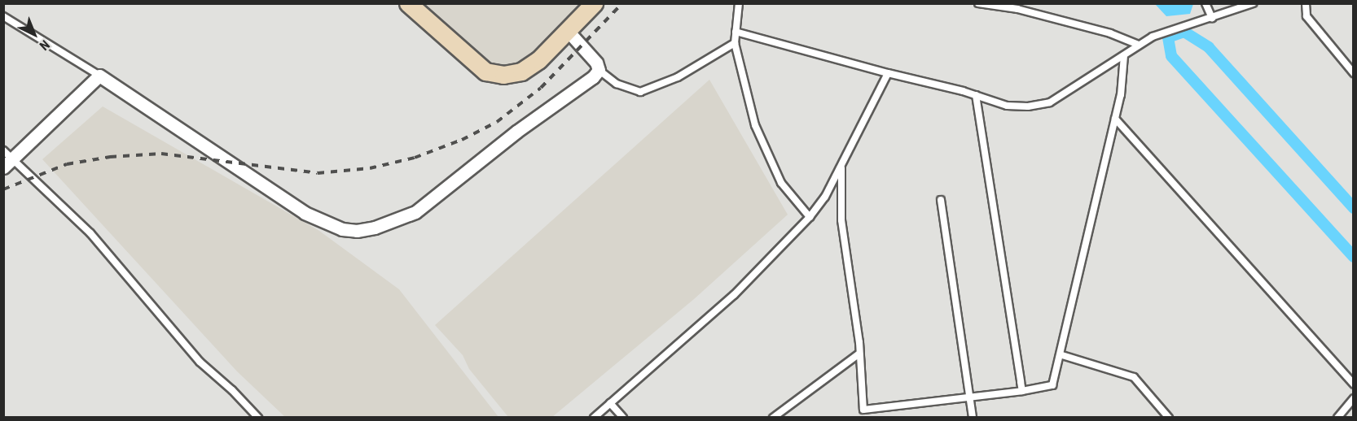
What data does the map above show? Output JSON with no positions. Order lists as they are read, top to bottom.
{
  "north": "bottom right"
}
